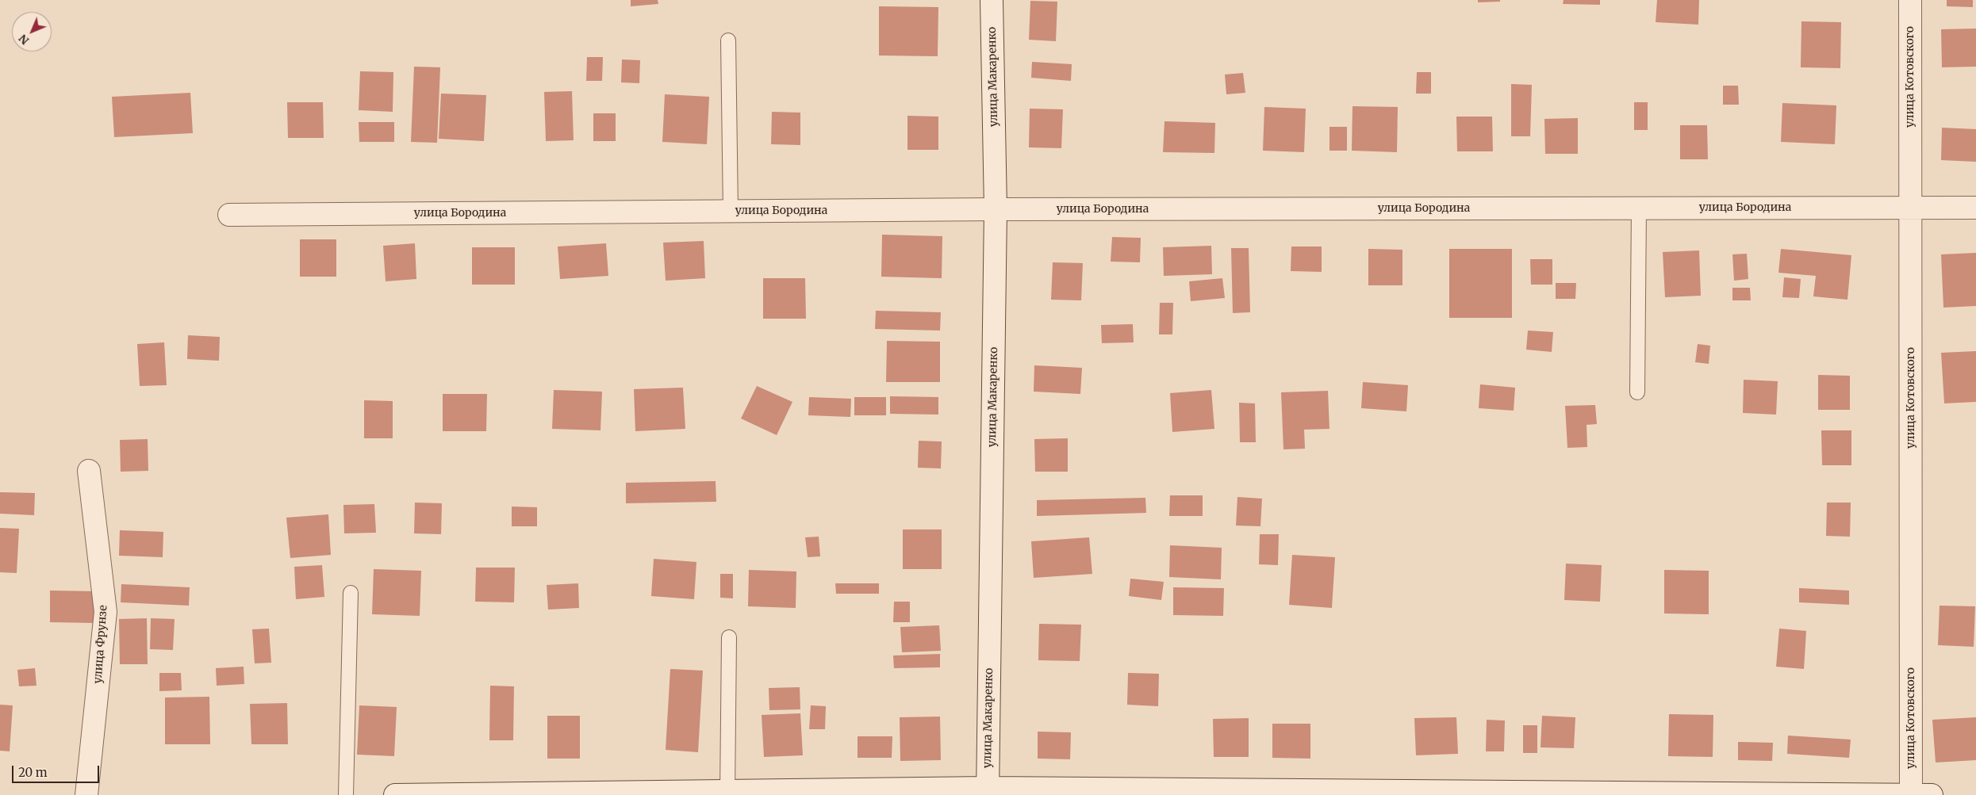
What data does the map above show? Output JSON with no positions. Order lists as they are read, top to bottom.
{
  "streets": {
    "street": [
      "улица Макаренко",
      "улица Котовского",
      "улица Бородина",
      "улица Фрунзе"
    ]
  },
  "crossings": [
    ["улица Макаренко", "улица Бородина"],
    ["улица Котовского", "улица Бородина"]
  ],
  "scale_bar": "20 m",
  "north": "bottom left"
}
